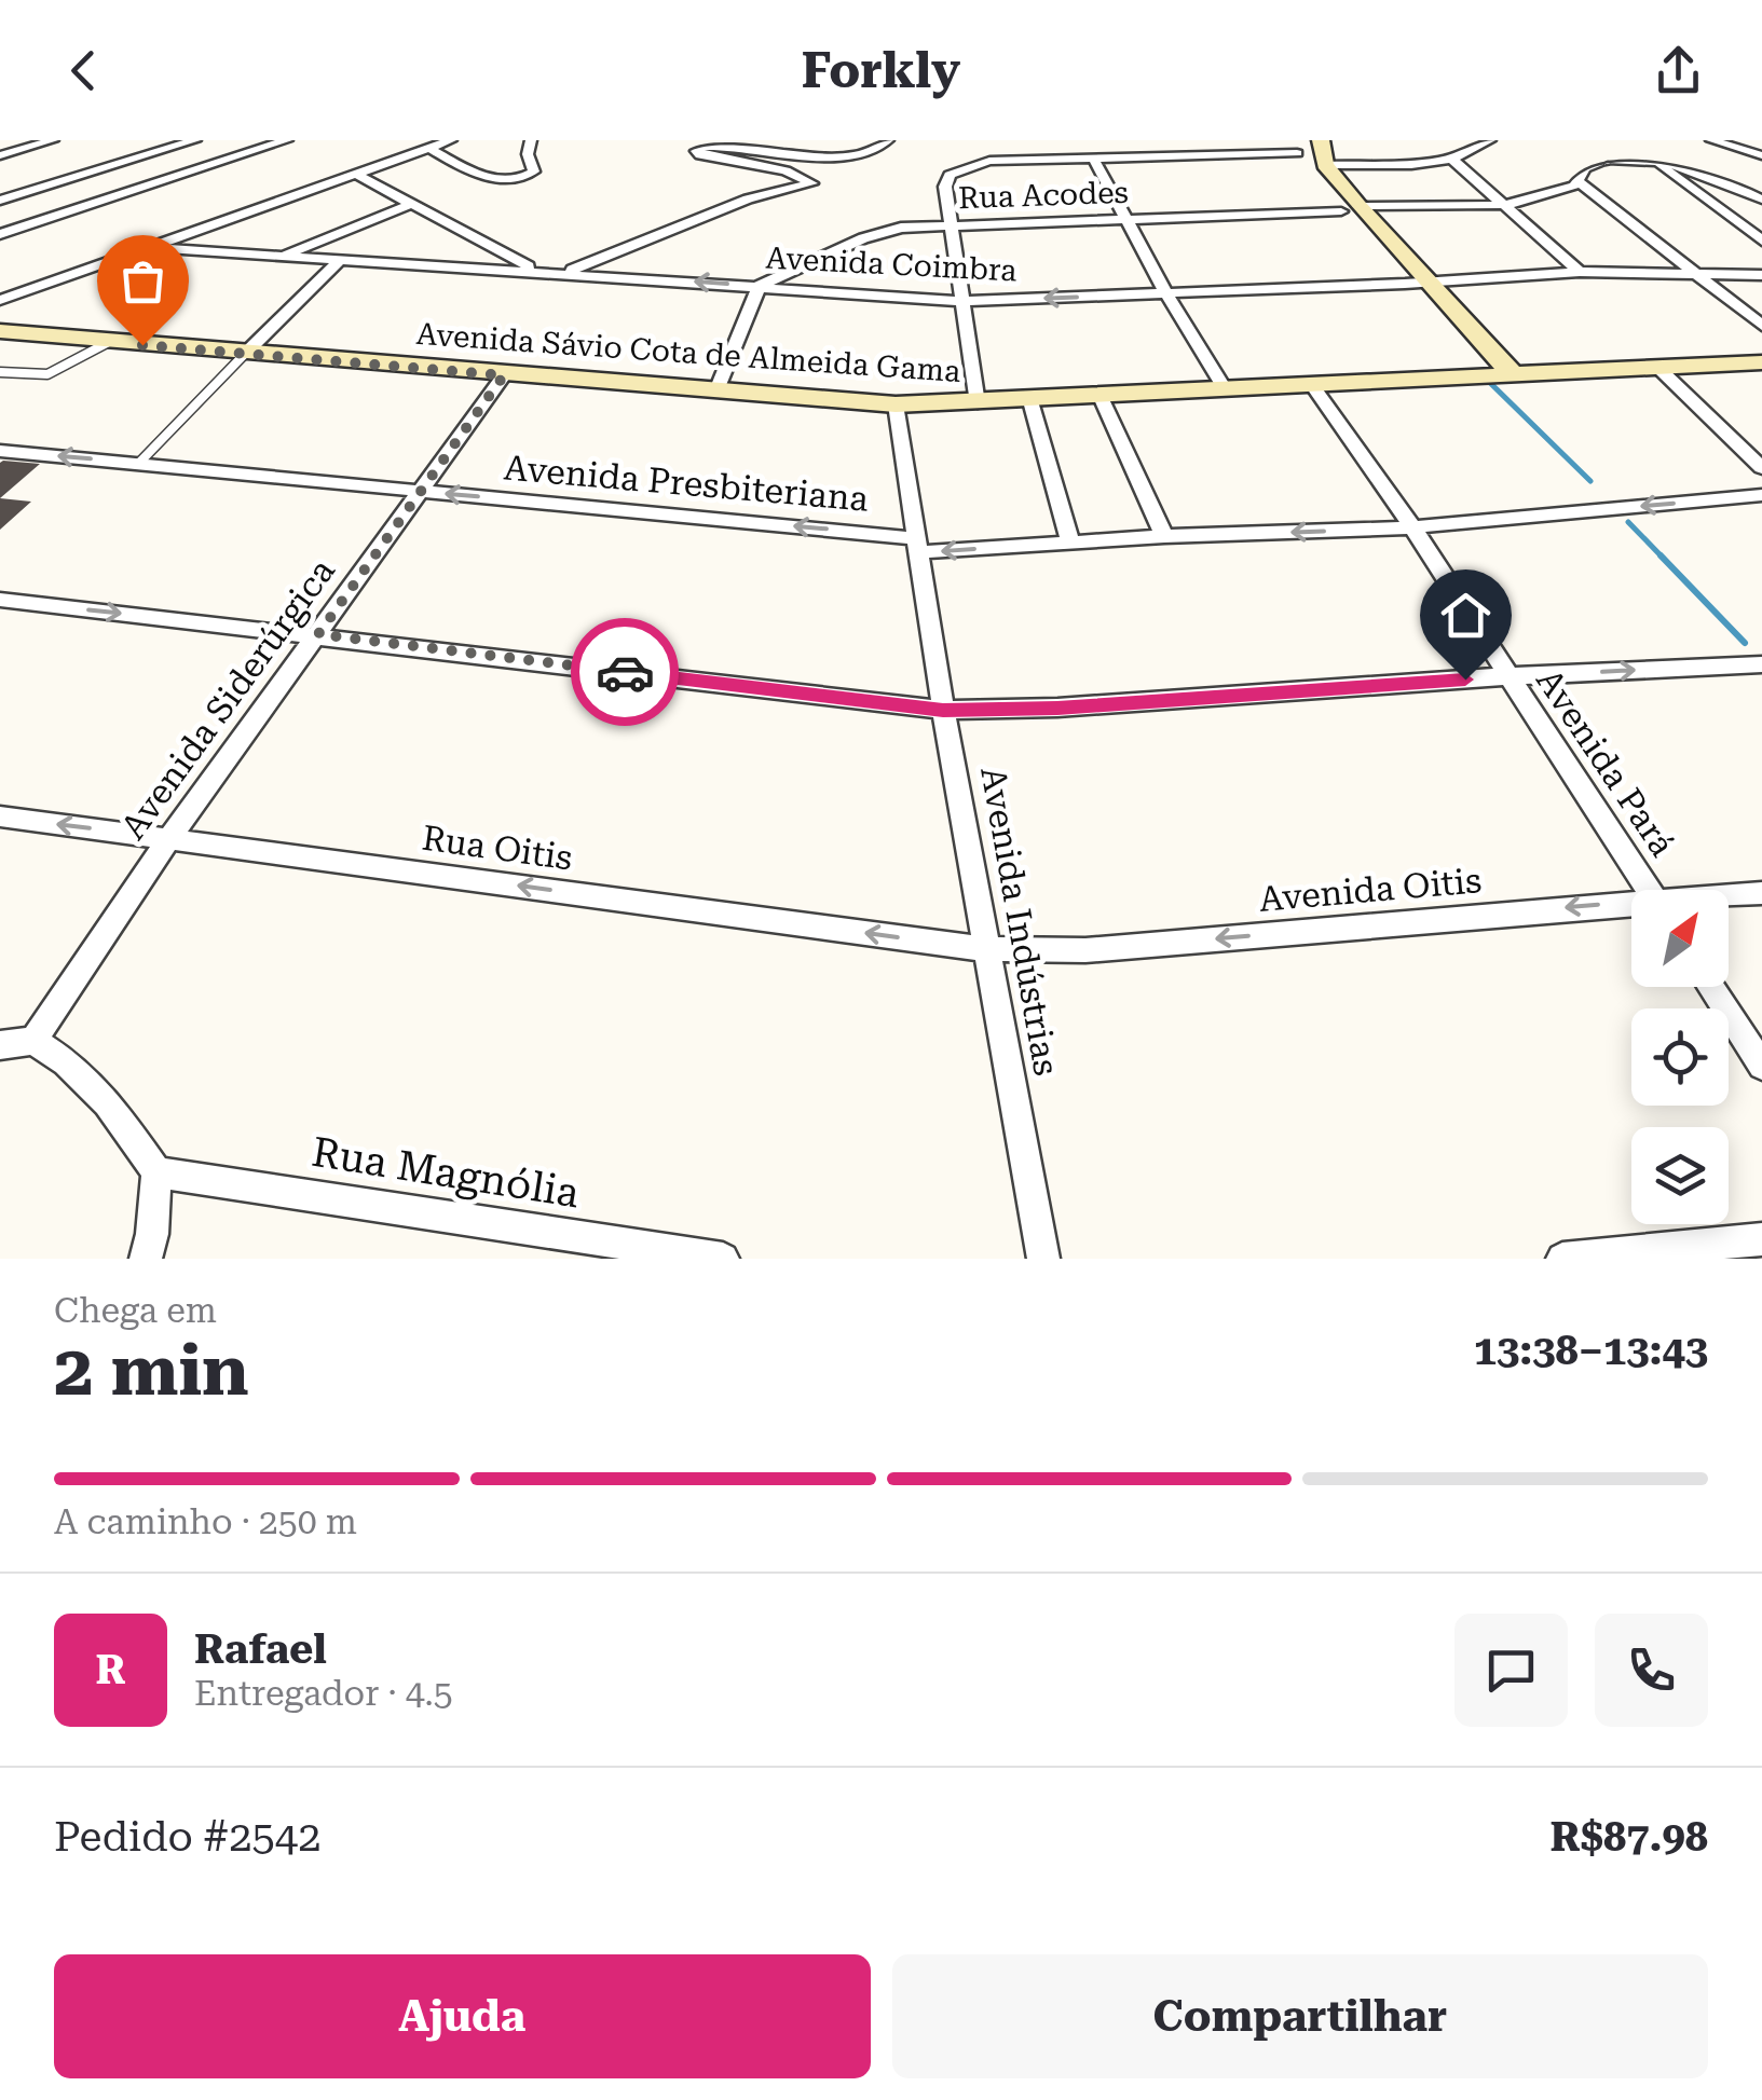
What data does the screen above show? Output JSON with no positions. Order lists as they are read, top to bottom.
{
  "streets": {
    "street": [
      "Rua Acodes",
      "Avenida Coimbra",
      "Avenida Sávio Cota de Almeida Gama",
      "Avenida Presbiteriana",
      "Avenida Siderúrgica",
      "Avenida Pará",
      "Rua Oitis",
      "Avenida Oitis",
      "Avenida Indústrias",
      "Rua Magnólia"
    ]
  },
  "crossings": [
    ["Rua Acodes", "Avenida Coimbra"],
    ["Avenida Sávio Cota de Almeida Gama", "Avenida Siderúrgica"],
    ["Avenida Sávio Cota de Almeida Gama", "Avenida Pará"],
    ["Avenida Sávio Cota de Almeida Gama", "Avenida Indústrias"],
    ["Avenida Presbiteriana", "Avenida Siderúrgica"],
    ["Avenida Presbiteriana", "Avenida Pará"],
    ["Avenida Presbiteriana", "Avenida Indústrias"],
    ["Avenida Siderúrgica", "Rua Oitis"],
    ["Rua Oitis", "Avenida Oitis"],
    ["Rua Oitis", "Avenida Indústrias"],
    ["Avenida Oitis", "Avenida Indústrias"]
  ],
  "one_way": ["Rua Oitis", "Avenida Oitis"],
  "north": "top right",
  "page": {
    "header": "Forkly",
    "heading": ["2 min", "Chega em", "13:38–13:43"],
    "panel": [
      "Rafael",
      "Entregador · 4.5",
      "Pedido #2542",
      "R$87.98"
    ],
    "bar": "A caminho · 250 m",
    "round": "R",
    "buttons": ["Ajuda", "Compartilhar"]
  }
}
